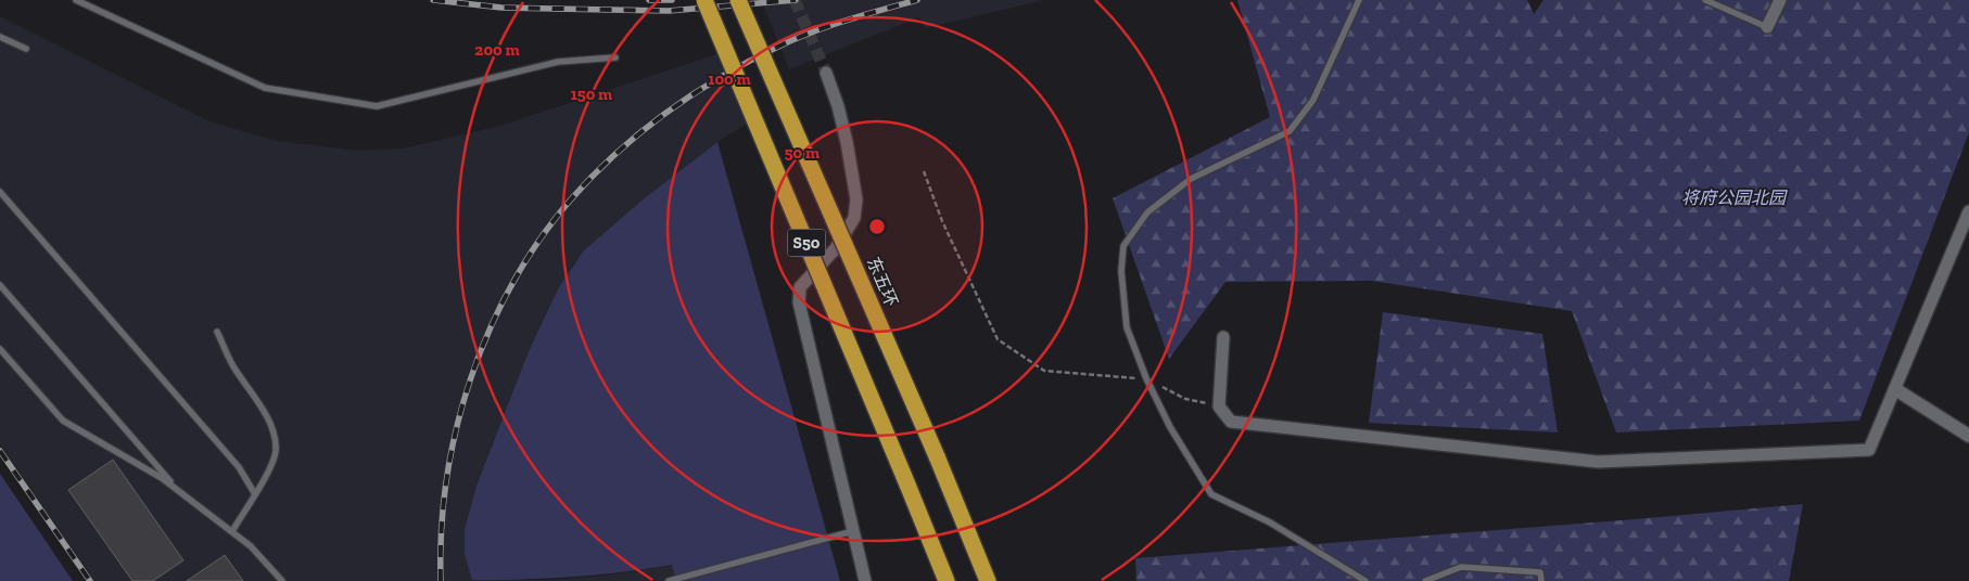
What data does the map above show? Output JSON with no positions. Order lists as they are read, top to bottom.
{
  "streets": {
    "highway": ["S50", "东五环"]
  },
  "parks": ["将府公园北园"],
  "rings": [
    "200 m",
    "100 m",
    "150 m",
    "50 m"
  ]
}
